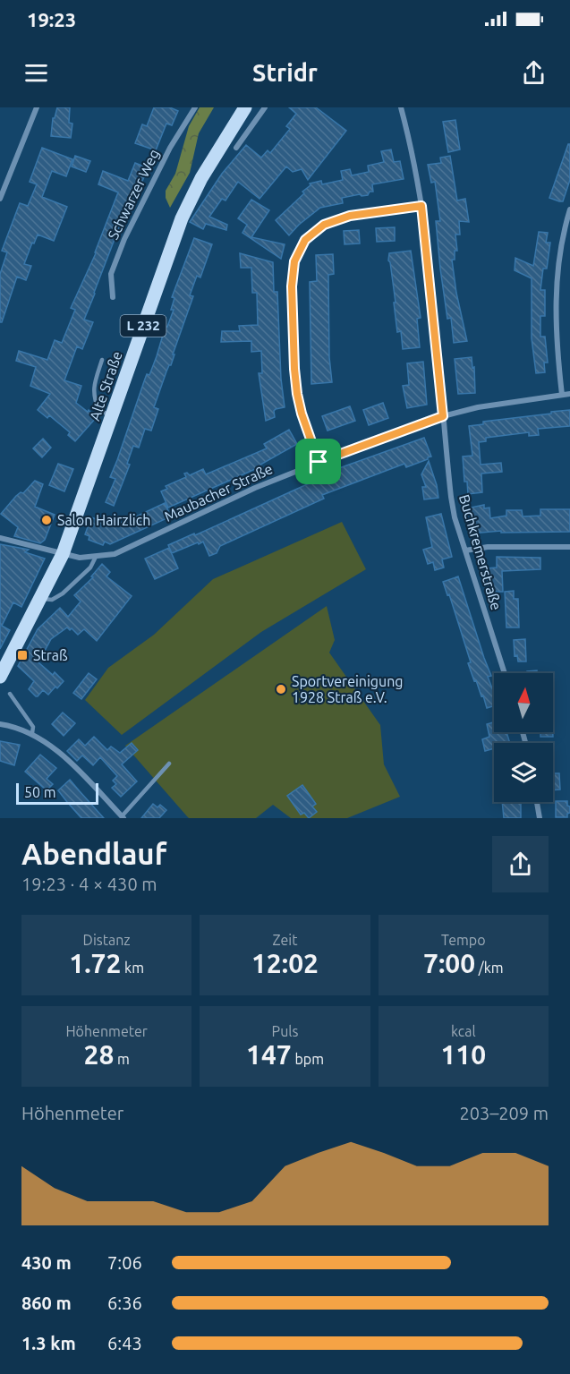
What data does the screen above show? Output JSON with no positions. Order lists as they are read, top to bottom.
{
  "streets": {
    "main road": ["L 232", "Alte Straße"],
    "street": ["Schwarzer Weg", "Maubacher Straße", "Buchkremerstraße"]
  },
  "crossings": [
    ["Alte Straße", "Maubacher Straße"],
    ["Maubacher Straße", "Buchkremerstraße"]
  ],
  "places": {
    "other": ["Salon Hairzlich", "Sportvereinigung 1928 Straß e.V."],
    "transit": ["Straß"]
  },
  "scale_bar": "50 m",
  "north": "top",
  "page": {
    "status": "19:23",
    "header": "Stridr",
    "scale": "50 m",
    "heading": ["Abendlauf", "19:23 · 4 × 430 m"],
    "stats": [
      ["Distanz", "1.72 km"],
      ["Zeit", "12:02"],
      ["Tempo", "7:00 /km"],
      ["Höhenmeter", "28 m"],
      ["Puls", "147 bpm"],
      ["kcal", "110"]
    ],
    "chart": ["Höhenmeter", "203–209 m"],
    "list": [
      {
        "name": "430 m",
        "note": "7:06"
      },
      {
        "name": "860 m",
        "note": "6:36"
      },
      {
        "name": "1.3 km",
        "note": "6:43"
      }
    ]
  }
}
